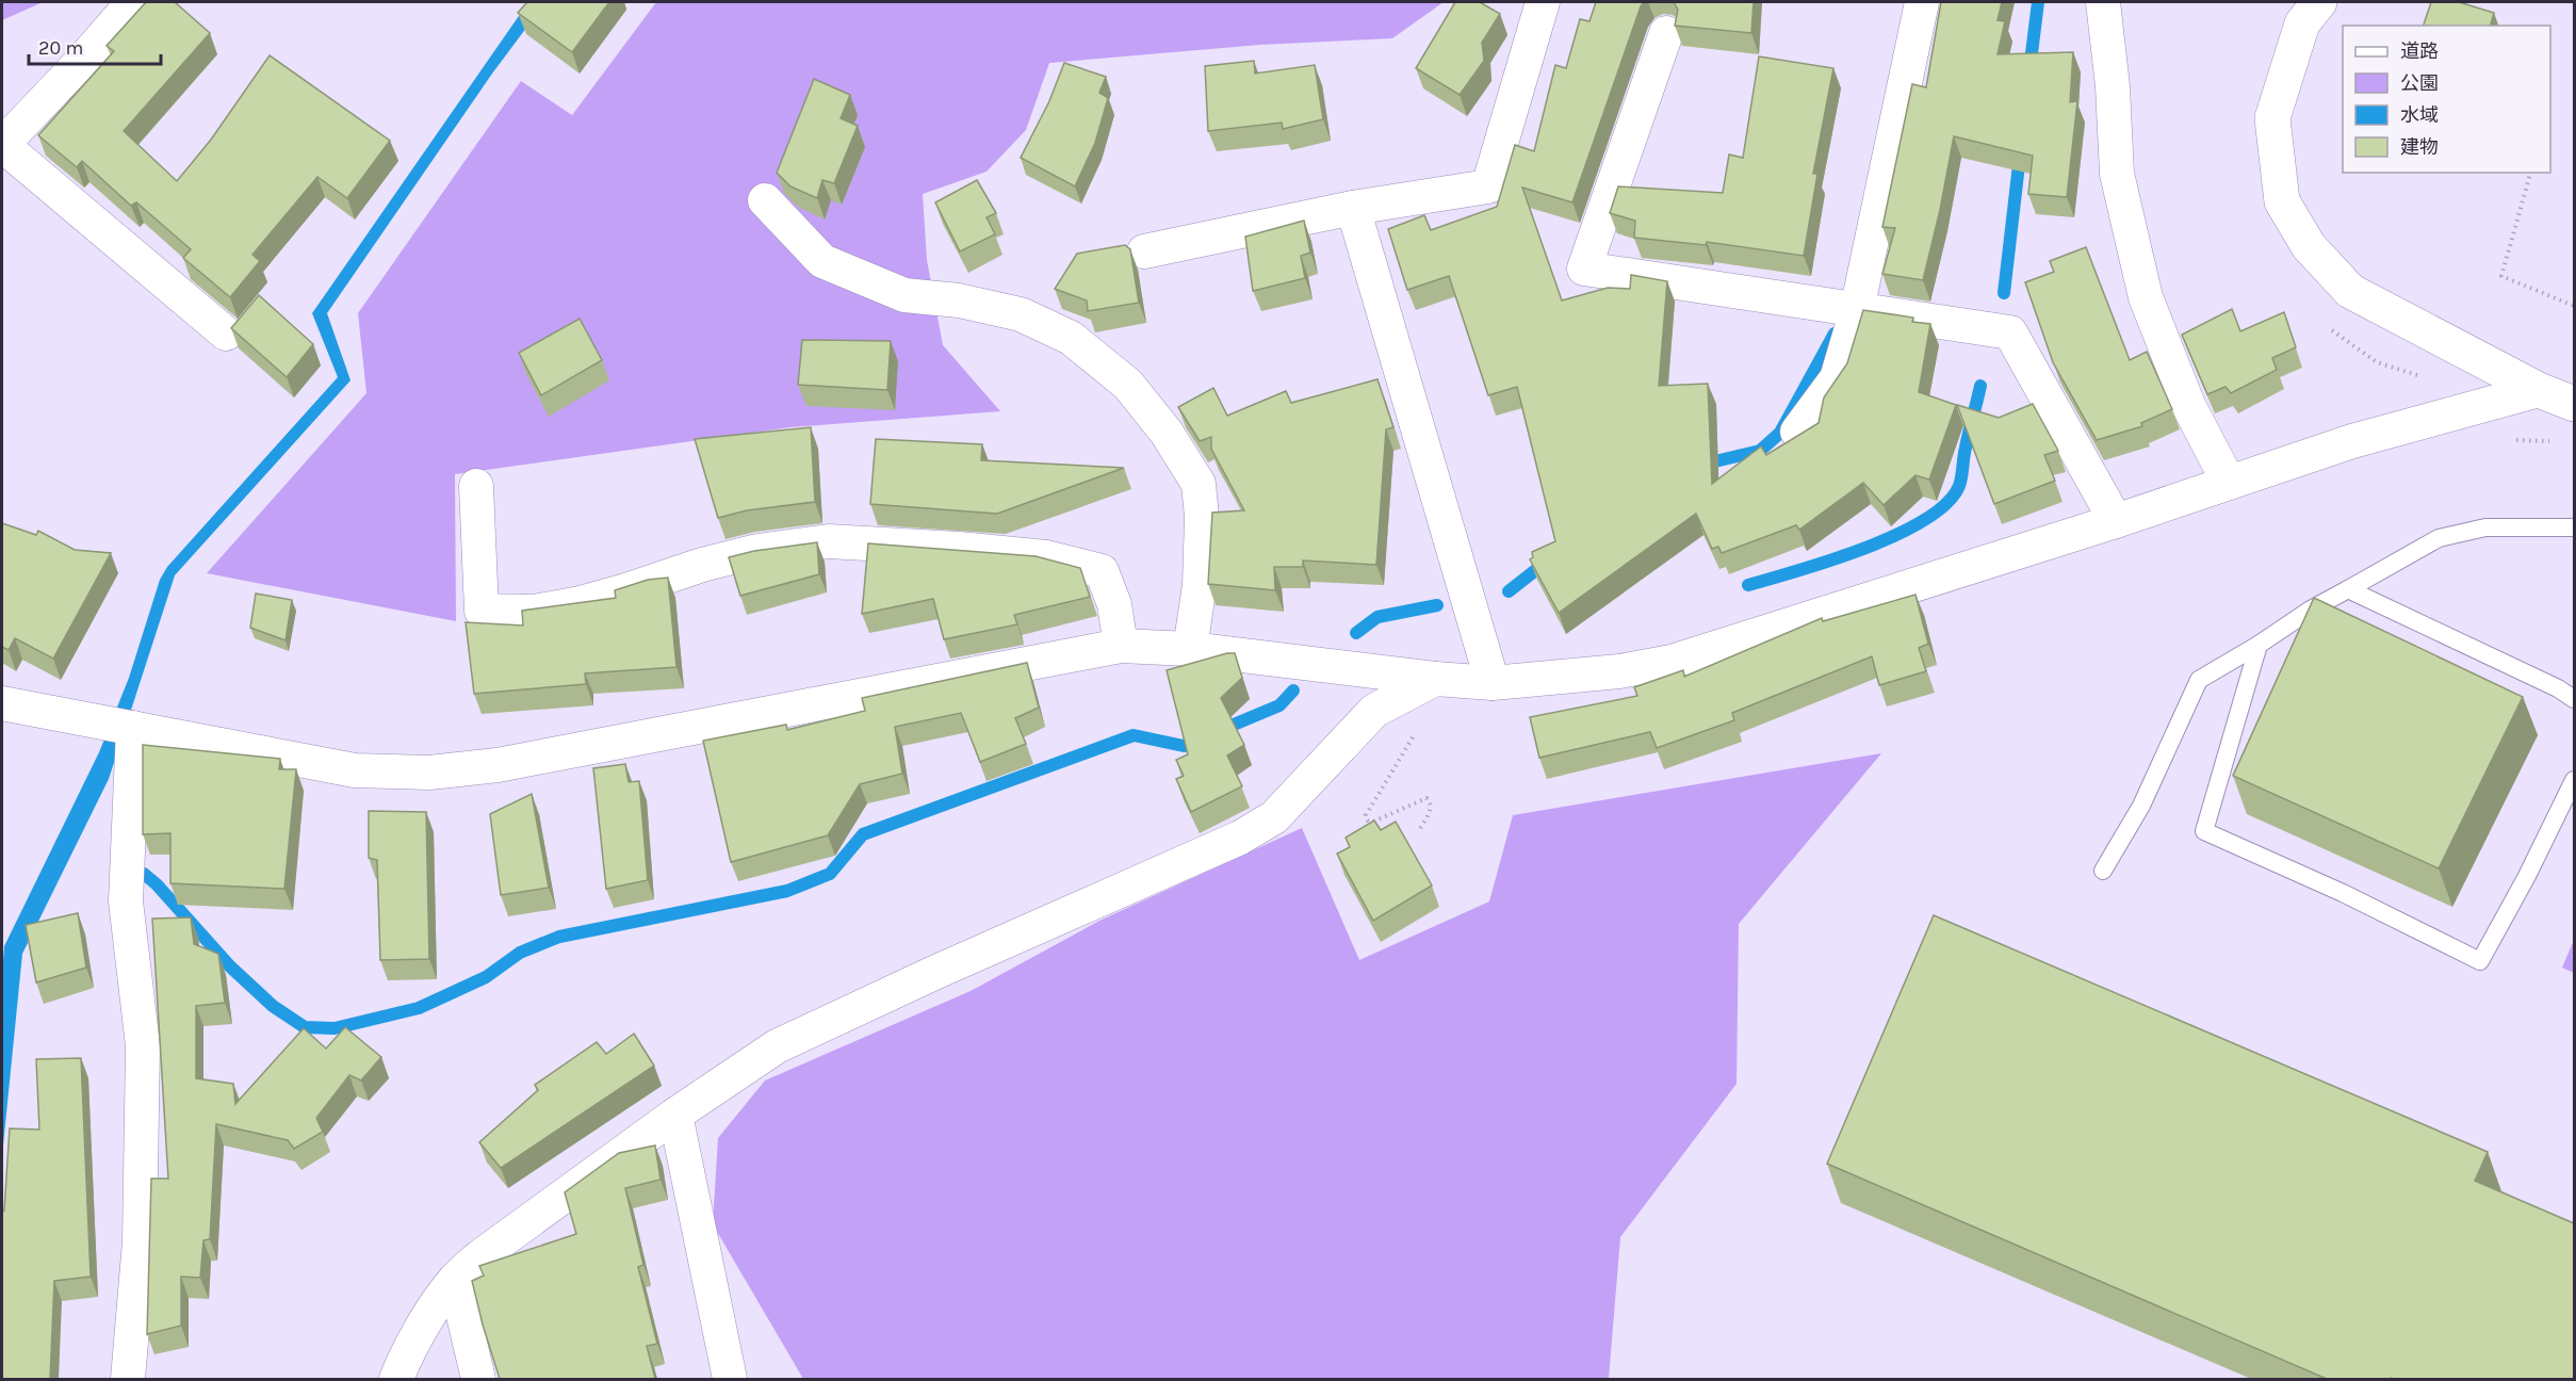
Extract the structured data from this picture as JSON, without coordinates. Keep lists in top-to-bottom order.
{
  "legend": [
    "道路",
    "公園",
    "水域",
    "建物"
  ],
  "scale_bar": "20 m"
}
